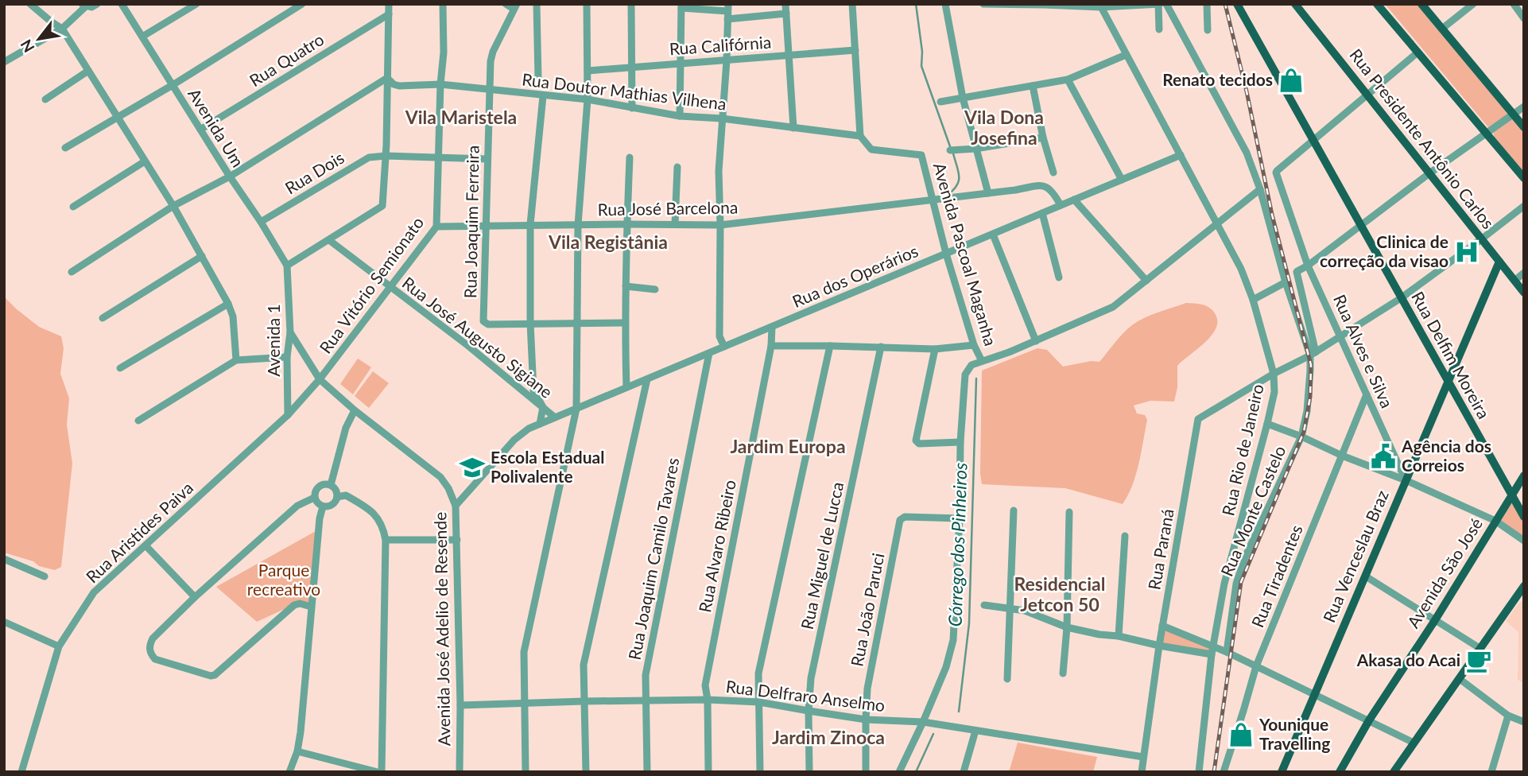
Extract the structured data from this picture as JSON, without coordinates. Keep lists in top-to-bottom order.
{
  "streets": {
    "main road": [
      "Rua Presidente Antônio Carlos",
      "Rua Delfim Moreira",
      "Rua Venceslau Braz",
      "Avenida São José"
    ],
    "street": [
      "Rua Califórnia",
      "Rua Quatro",
      "Rua Doutor Mathias Vilhena",
      "Avenida Um",
      "Rua Dois",
      "Rua José Barcelona",
      "Rua Joaquim Ferreira",
      "Avenida Pascoal Maganha",
      "Rua dos Operários",
      "Rua Vitório Semionato",
      "Rua José Augusto Sigiane",
      "Avenida 1",
      "Rua Alves e Silva",
      "Rua Rio de Janeiro",
      "Rua Monte Castelo",
      "Rua Aristides Paiva",
      "Rua Alvaro Ribeiro",
      "Rua Paraná",
      "Rua Miguel de Lucca",
      "Rua Joaquim Camilo Tavares",
      "Rua Tiradentes",
      "Rua João Paruci",
      "Avenida José Adelio de Resende",
      "Rua Delfraro Anselmo"
    ]
  },
  "crossings": [
    ["Rua Quatro", "Avenida Um"],
    ["Rua Doutor Mathias Vilhena", "Rua Joaquim Ferreira"],
    ["Rua Doutor Mathias Vilhena", "Avenida Pascoal Maganha"],
    ["Rua Doutor Mathias Vilhena", "Rua Vitório Semionato"],
    ["Avenida Um", "Rua Dois"],
    ["Avenida Um", "Avenida 1"],
    ["Rua Presidente Antônio Carlos", "Rua Paraná"],
    ["Rua Presidente Antônio Carlos", "Rua Venceslau Braz"],
    ["Rua Dois", "Rua Joaquim Ferreira"],
    ["Rua Dois", "Rua Vitório Semionato"],
    ["Rua José Barcelona", "Rua Joaquim Ferreira"],
    ["Rua José Barcelona", "Avenida Pascoal Maganha"],
    ["Rua José Barcelona", "Rua dos Operários"],
    ["Rua José Barcelona", "Rua Vitório Semionato"],
    ["Avenida Pascoal Maganha", "Rua dos Operários"],
    ["Rua dos Operários", "Rua José Augusto Sigiane"],
    ["Rua dos Operários", "Rua Rio de Janeiro"],
    ["Rua dos Operários", "Rua Alvaro Ribeiro"],
    ["Rua dos Operários", "Rua Joaquim Camilo Tavares"],
    ["Rua dos Operários", "Avenida José Adelio de Resende"],
    ["Rua Vitório Semionato", "Rua José Augusto Sigiane"],
    ["Rua Vitório Semionato", "Rua Aristides Paiva"],
    ["Rua Vitório Semionato", "Avenida José Adelio de Resende"],
    ["Avenida 1", "Rua Aristides Paiva"],
    ["Avenida 1", "Avenida José Adelio de Resende"],
    ["Rua Alves e Silva", "Rua Delfim Moreira"],
    ["Rua Alves e Silva", "Rua Paraná"],
    ["Rua Alves e Silva", "Rua Venceslau Braz"],
    ["Rua Alves e Silva", "Rua Tiradentes"],
    ["Rua Delfim Moreira", "Rua Paraná"],
    ["Rua Delfim Moreira", "Rua Venceslau Braz"],
    ["Rua Delfim Moreira", "Avenida São José"],
    ["Rua Rio de Janeiro", "Rua Paraná"],
    ["Rua Monte Castelo", "Rua Paraná"],
    ["Rua Aristides Paiva", "Avenida José Adelio de Resende"],
    ["Rua Alvaro Ribeiro", "Rua Delfraro Anselmo"],
    ["Rua Paraná", "Rua Delfraro Anselmo"],
    ["Rua Miguel de Lucca", "Rua Delfraro Anselmo"],
    ["Rua Joaquim Camilo Tavares", "Rua Delfraro Anselmo"],
    ["Rua João Paruci", "Rua Delfraro Anselmo"],
    ["Avenida José Adelio de Resende", "Rua Delfraro Anselmo"]
  ],
  "districts": [
    "Vila Maristela",
    "Vila Dona Josefina",
    "Vila Registânia",
    "Jardim Europa",
    "Residencial Jetcon 50",
    "Jardim Zinoca"
  ],
  "water": ["Córrego dos Pinheiros"],
  "parks": ["Parque recreativo"],
  "places": {
    "shop": ["Renato tecidos", "Younique Travelling"],
    "hospital": ["Clinica de correção da visao"],
    "public building": ["Agência dos Correios"],
    "school or university": ["Escola Estadual Polivalente"],
    "cafe": ["Akasa do Acai"]
  },
  "north": "bottom left"
}
